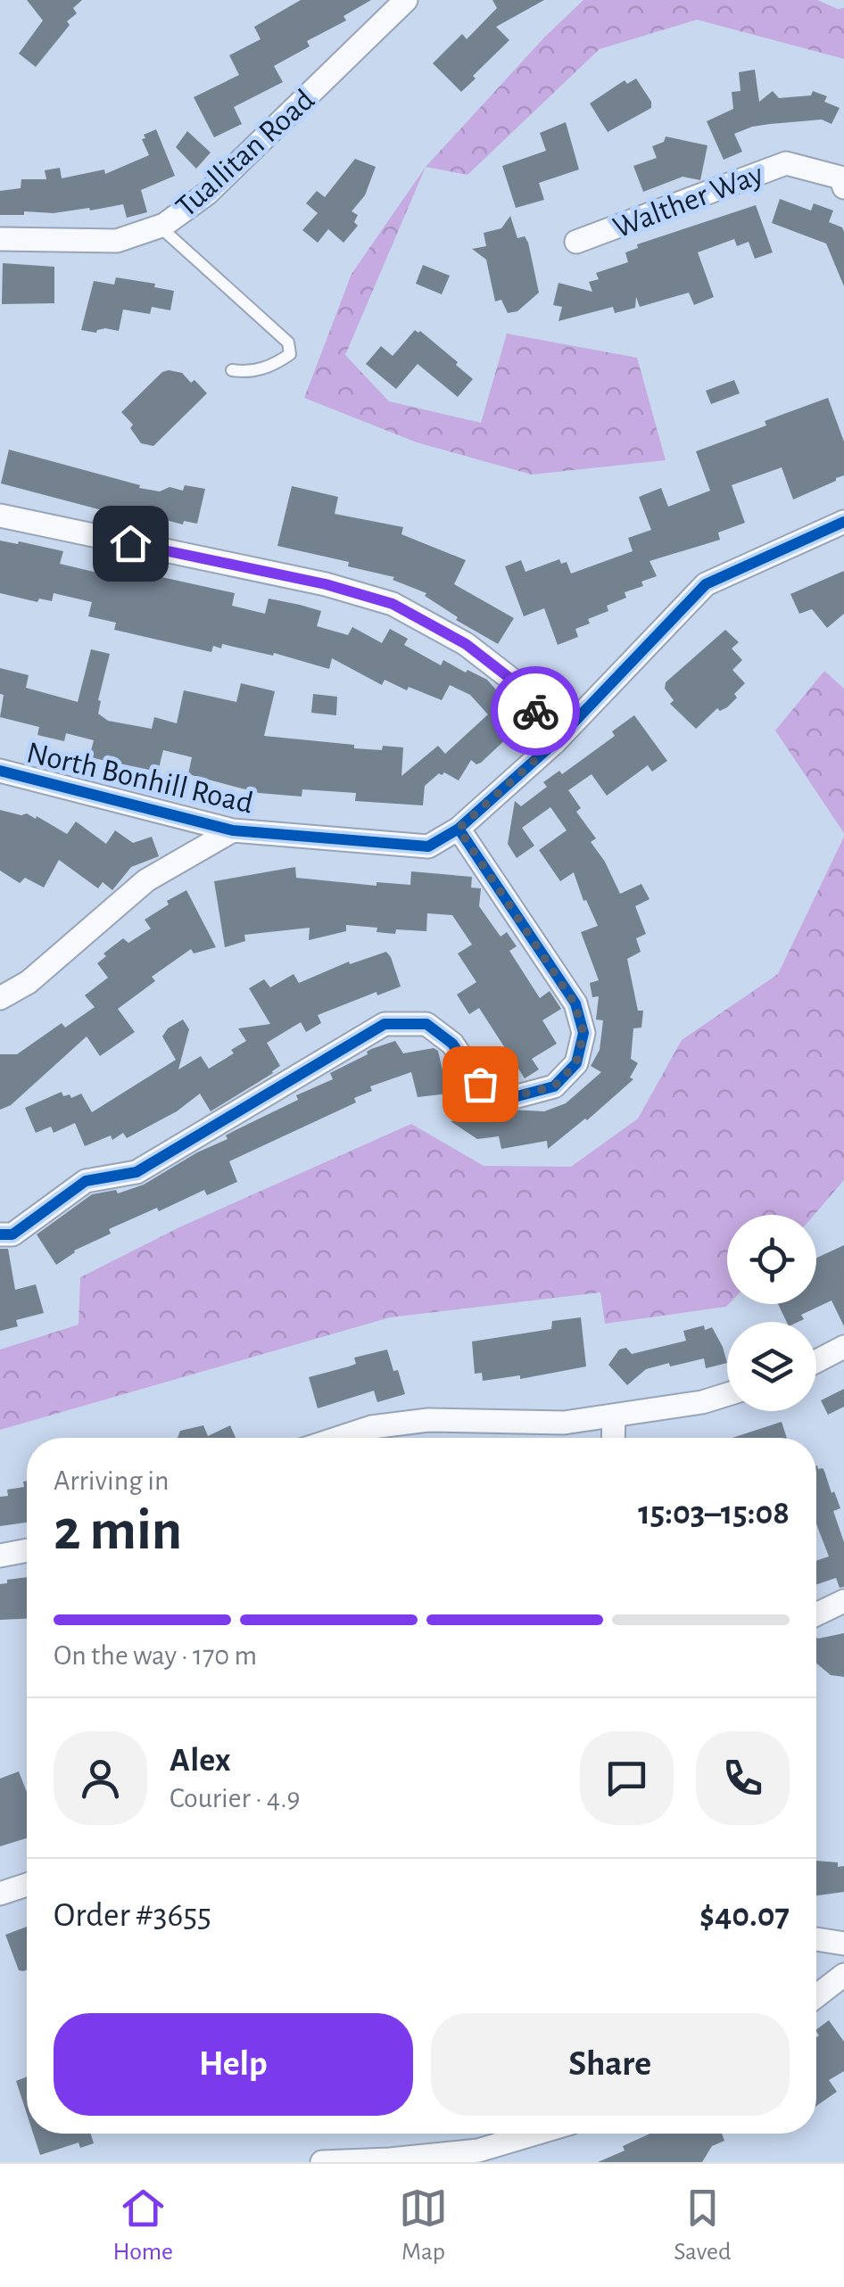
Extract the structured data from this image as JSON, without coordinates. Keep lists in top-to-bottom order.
{
  "streets": {
    "street": ["Tuallitan Road", "Walther Way", "North Bonhill Road"]
  },
  "page": {
    "heading": ["2 min", "Arriving in", "15:03–15:08"],
    "panel": [
      "Alex",
      "Courier · 4.9",
      "Order #3655",
      "$40.07"
    ],
    "bar": "On the way · 170 m",
    "buttons": ["Help", "Share"],
    "tabs": ["Home", "Map", "Saved"]
  }
}
